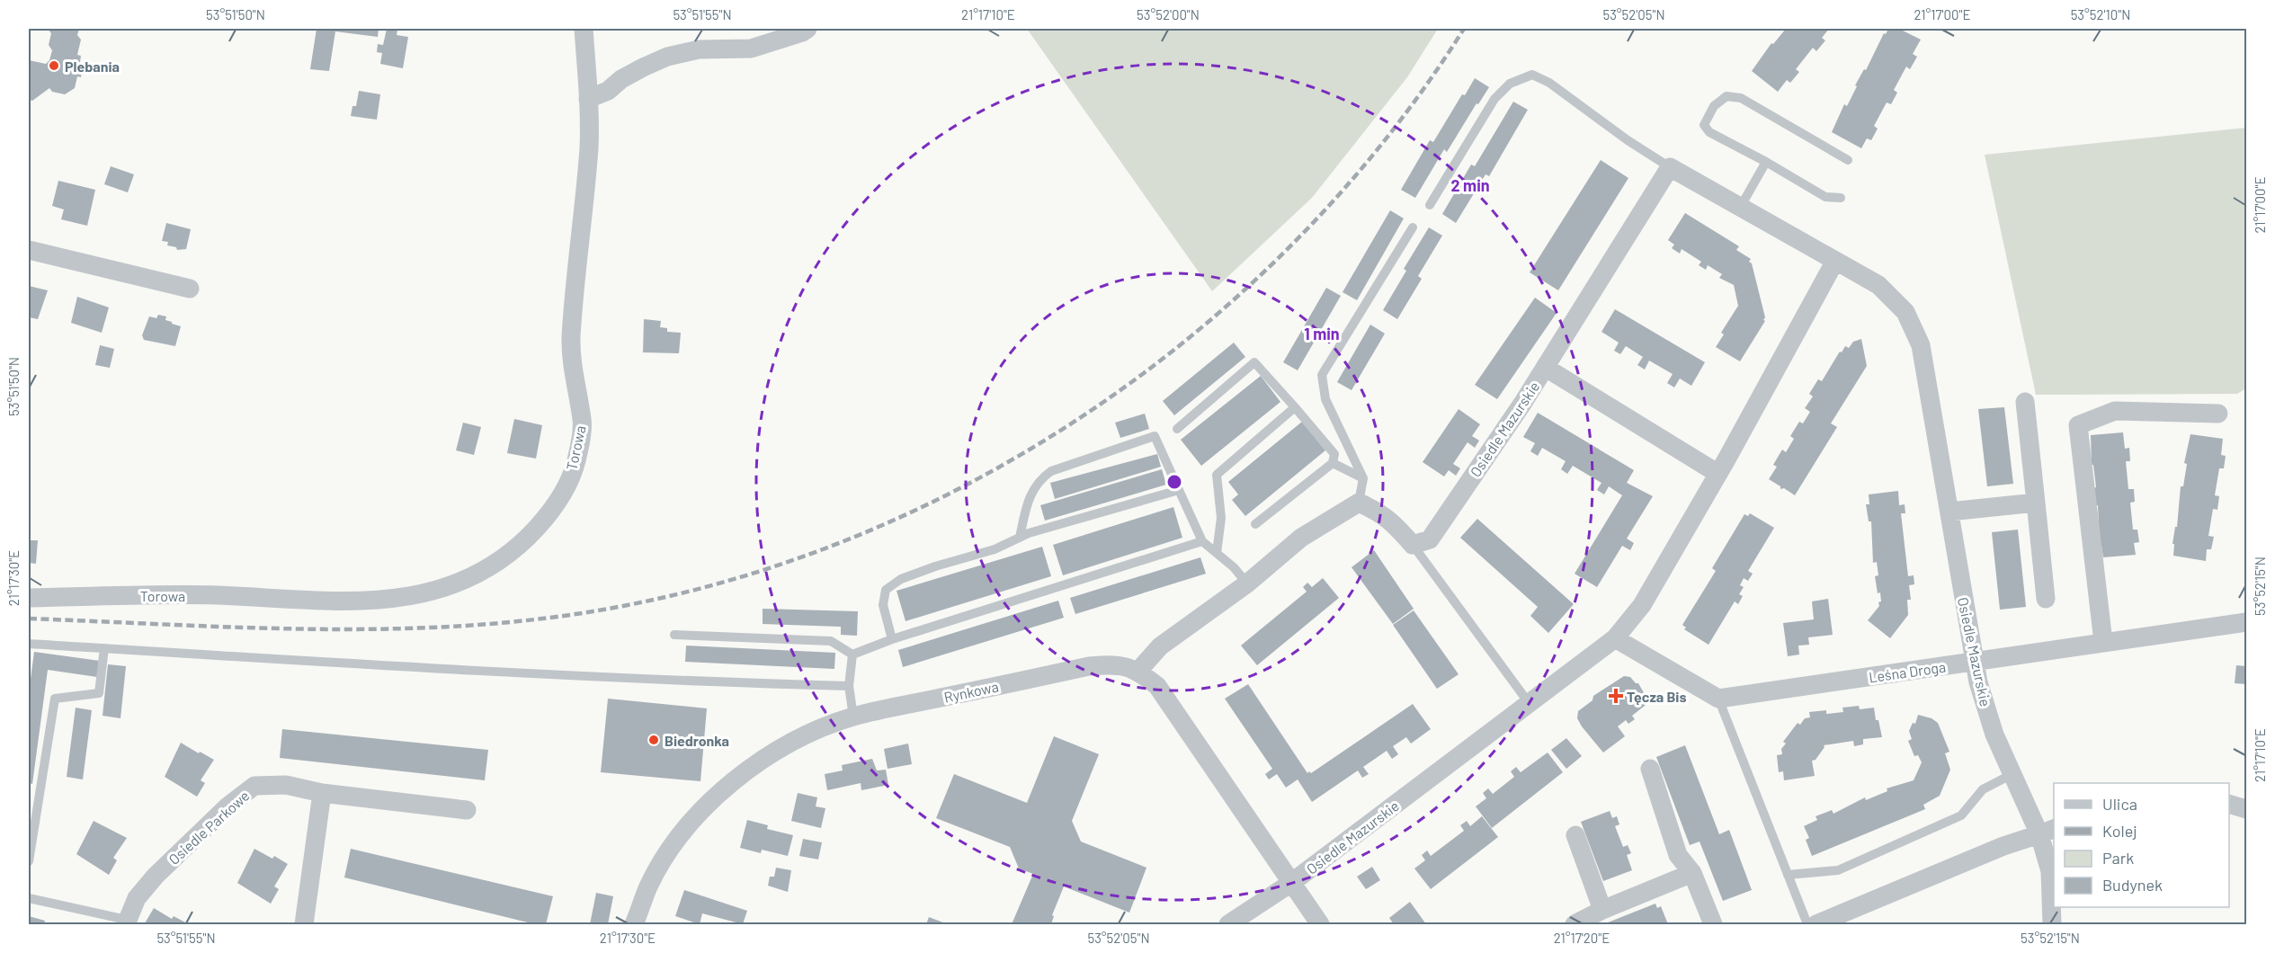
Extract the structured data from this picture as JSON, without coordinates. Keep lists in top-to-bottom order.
{
  "streets": {
    "street": [
      "Osiedle Mazurskie",
      "Torowa",
      "Leśna Droga",
      "Rynkowa",
      "Osiedle Parkowe"
    ]
  },
  "crossings": [
    ["Osiedle Mazurskie", "Leśna Droga"],
    ["Osiedle Mazurskie", "Rynkowa"]
  ],
  "places": {
    "other": ["Plebania", "Biedronka"],
    "health": ["Tęcza Bis"]
  },
  "legend": [
    "Ulica",
    "Kolej",
    "Park",
    "Budynek"
  ],
  "coordinates": [
    "53°51'50\"N",
    "53°51'55\"N",
    "21°17'10\"E",
    "53°52'00\"N",
    "53°52'05\"N",
    "21°17'00\"E",
    "53°52'10\"N",
    "21°17'30\"E",
    "53°52'15\"N",
    "21°17'20\"E"
  ],
  "rings": ["2 min", "1 min"]
}
